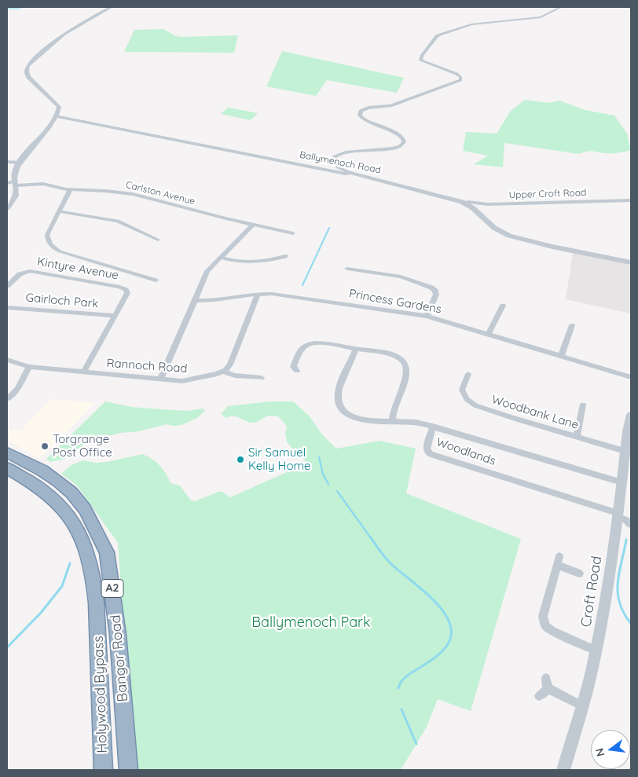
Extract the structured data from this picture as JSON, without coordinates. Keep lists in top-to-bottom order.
{
  "streets": {
    "highway": ["A2", "Bangor Road", "Holywood Bypass"],
    "street": [
      "Ballymenoch Road",
      "Carlston Avenue",
      "Upper Croft Road",
      "Kintyre Avenue",
      "Gairloch Park",
      "Princess Gardens",
      "Rannoch Road",
      "Woodbank Lane",
      "Woodlands",
      "Croft Road"
    ]
  },
  "crossings": [
    ["Ballymenoch Road", "Upper Croft Road"],
    ["Kintyre Avenue", "Gairloch Park"],
    ["Kintyre Avenue", "Rannoch Road"],
    ["Woodbank Lane", "Croft Road"],
    ["Woodlands", "Croft Road"]
  ],
  "parks": ["Ballymenoch Park"],
  "places": ["Torgrange Post Office", "Sir Samuel Kelly Home"],
  "north": "left"
}
